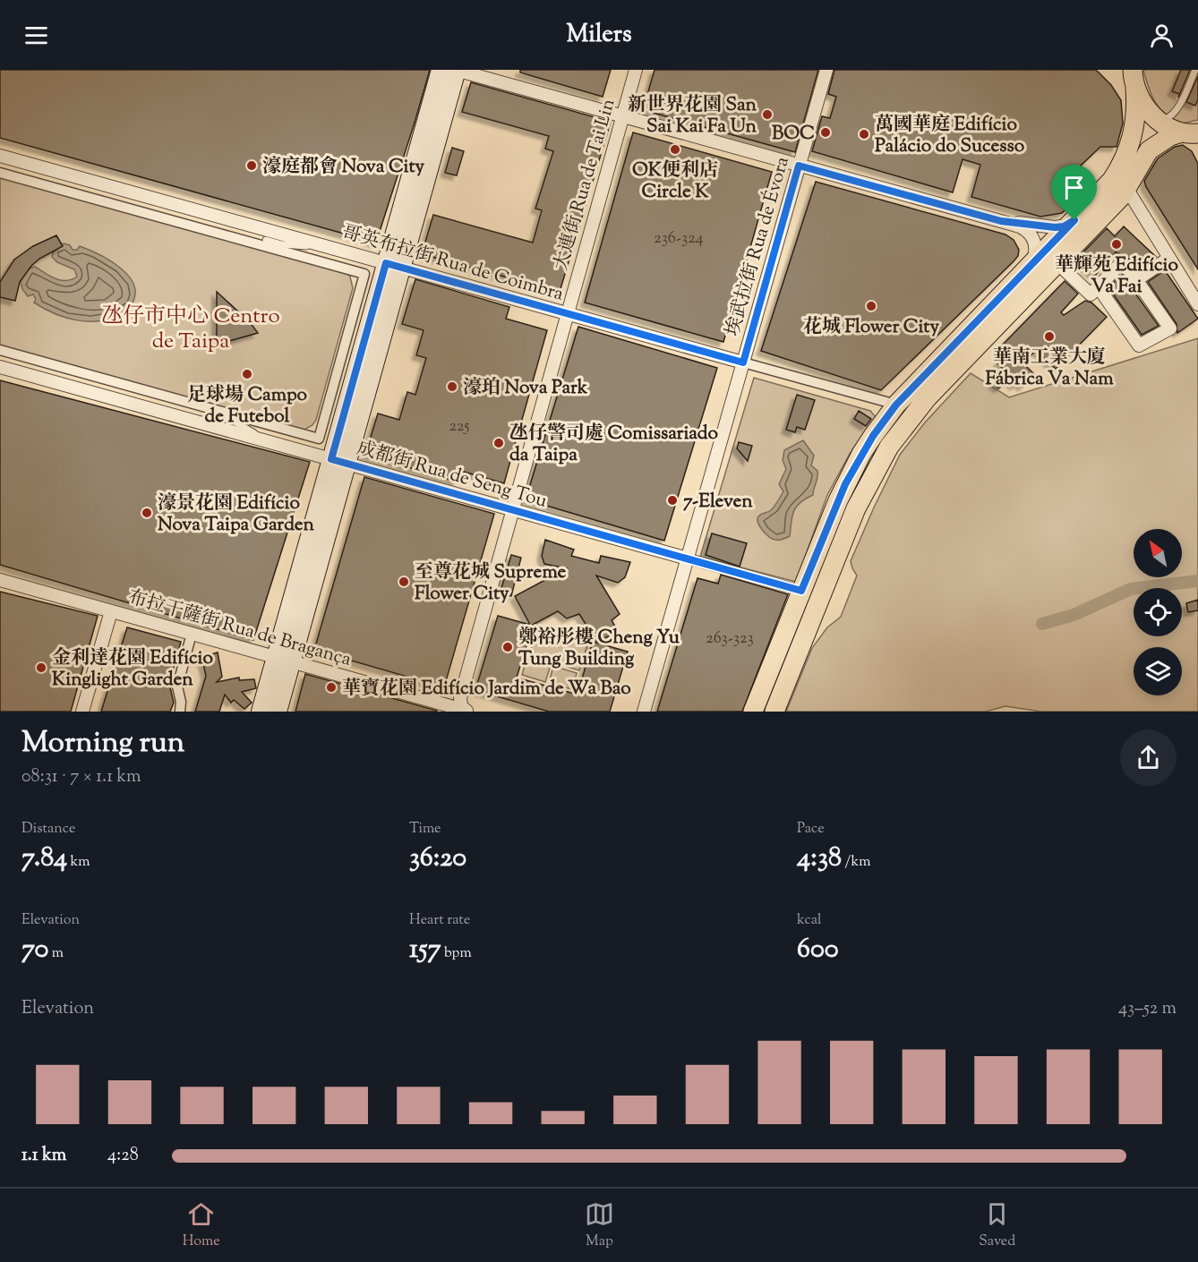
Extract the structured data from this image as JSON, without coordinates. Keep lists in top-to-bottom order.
{
  "streets": {
    "street": [
      "大連街 Rua de Tai Lin",
      "埃武拉街 Rua de Évora",
      "哥英布拉街 Rua de Coimbra",
      "成都街 Rua de Seng Tou",
      "布拉干薩街 Rua de Bragança"
    ]
  },
  "crossings": [
    ["大連街 Rua de Tai Lin", "哥英布拉街 Rua de Coimbra"],
    ["大連街 Rua de Tai Lin", "成都街 Rua de Seng Tou"],
    ["埃武拉街 Rua de Évora", "哥英布拉街 Rua de Coimbra"],
    ["埃武拉街 Rua de Évora", "成都街 Rua de Seng Tou"]
  ],
  "districts": ["氹仔市中心 Centro de Taipa"],
  "places": [
    "新世界花園 San Sai Kai Fa Un",
    "BOC",
    "萬國華庭 Edifício Palácio do Sucesso",
    "OK便利店 Circle K",
    "濠庭都會 Nova City",
    "華輝苑 Edifício Va Fai",
    "花城 Flower City",
    "華南工業大廈 Fábrica Va Nam",
    "足球場 Campo de Futebol",
    "濠珀 Nova Park",
    "氹仔警司處 Comissariado da Taipa",
    "7-Eleven",
    "濠景花園 Edifício Nova Taipa Garden",
    "至尊花城 Supreme Flower City",
    "鄭裕彤樓 Cheng Yu Tung Building",
    "金利達花園 Edifício Kinglight Garden",
    "華寶花園 Edifício Jardim de Wa Bao"
  ],
  "house_numbers": ["236-324", "225", "263-323"],
  "north": "top left",
  "page": {
    "header": "Milers",
    "heading": ["Morning run", "08:31 · 7 × 1.1 km"],
    "stats": [
      ["Distance", "7.84 km"],
      ["Time", "36:20"],
      ["Pace", "4:38 /km"],
      ["Elevation", "70 m"],
      ["Heart rate", "157 bpm"],
      ["kcal", "600"]
    ],
    "chart": ["Elevation", "43–52 m"],
    "list": [
      {
        "name": "1.1 km",
        "note": "4:28"
      }
    ],
    "tabs": ["Home", "Map", "Saved"]
  }
}
